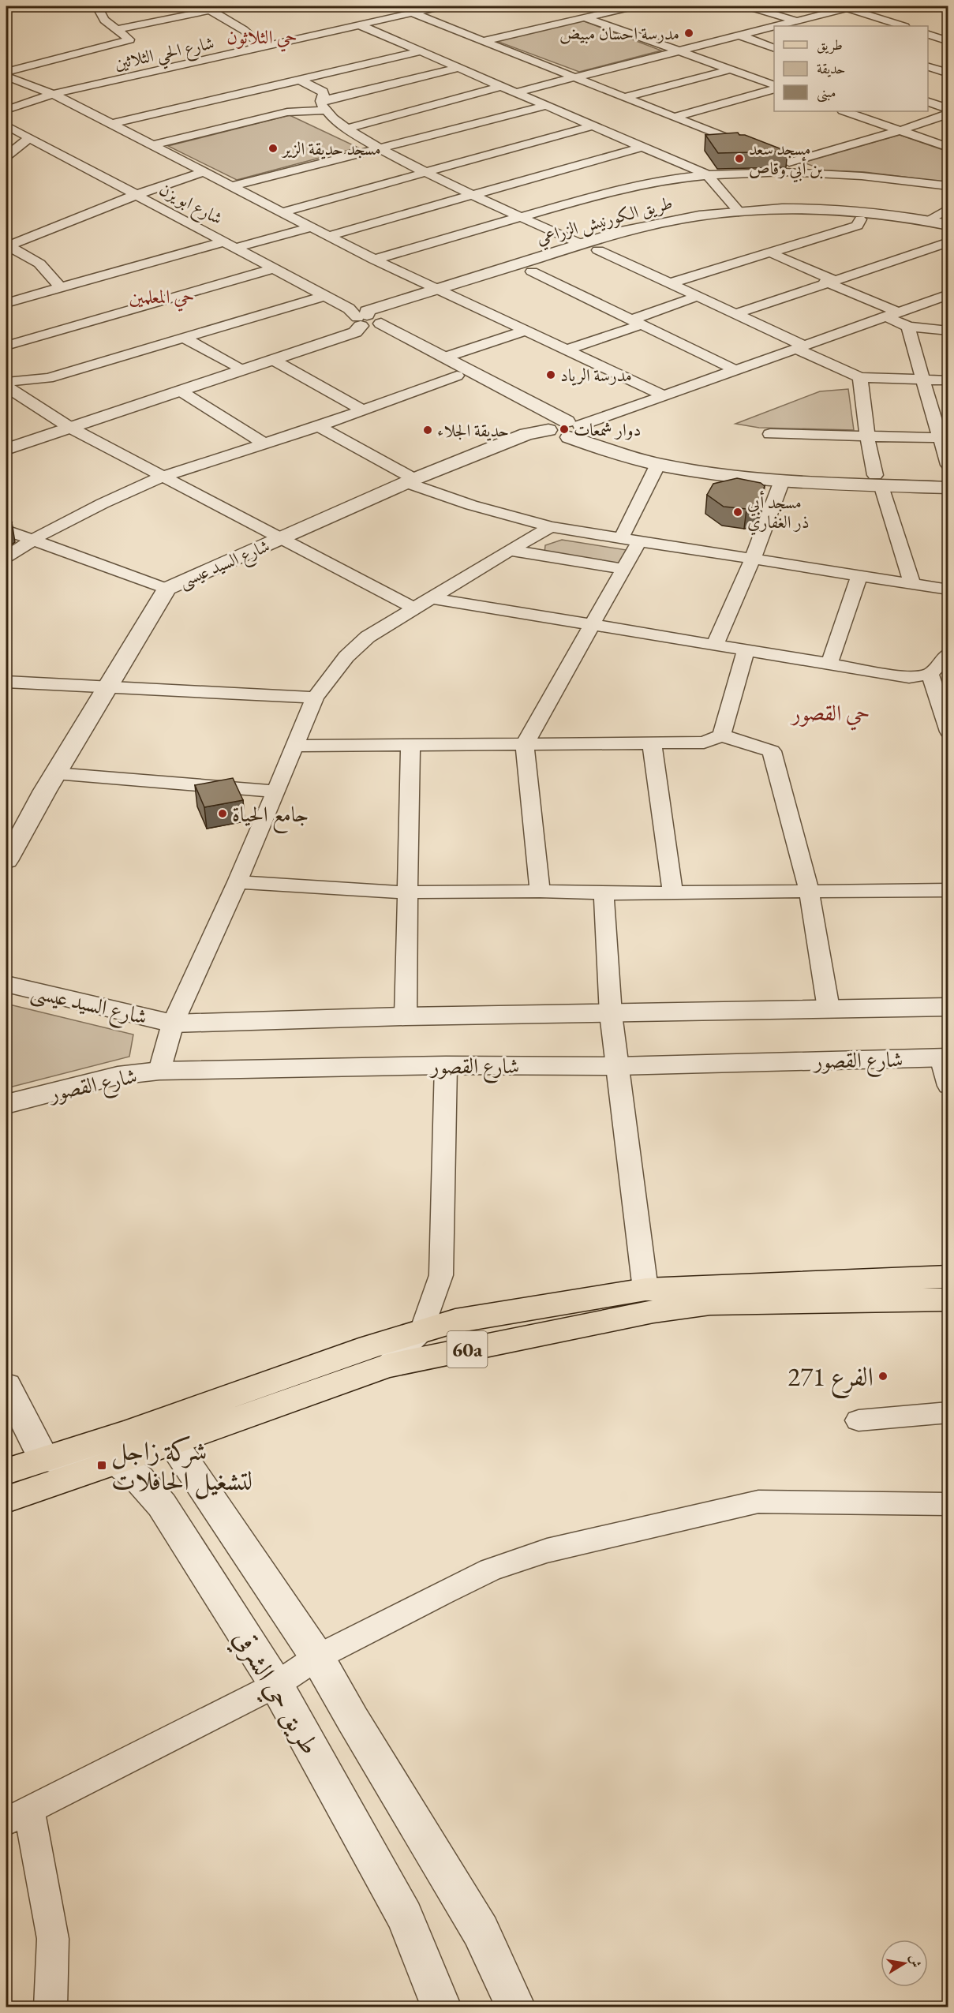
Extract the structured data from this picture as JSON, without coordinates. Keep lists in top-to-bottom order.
{
  "streets": {
    "main road": ["60a"],
    "street": [
      "شارع الحي الثلاثين",
      "شارع ابو يزن",
      "طريق الكورنيش الزراعي",
      "شارع السيد عيسى",
      "شارع القصور",
      "طريق حي الشرقي"
    ]
  },
  "crossings": [
    ["60a", "طريق حي الشرقي"]
  ],
  "districts": ["حي الثلاثون", "حي المعلمين", "حي القصور"],
  "places": {
    "other": [
      "مدرسة احسان مبيض",
      "مسجد حديقة الزير",
      "مسجد سعد بن أبي وقاص",
      "مدرسة الرياد",
      "دوار شمعات",
      "حديقة الجلاء",
      "مسجد أبي ذر الغفاري",
      "جامع الحياة",
      "الفرع 271"
    ],
    "transit": ["شركة زاجل لتشغيل الحافلات"]
  },
  "legend": ["طريق", "حديقة", "مبنى"],
  "north": "right"
}
